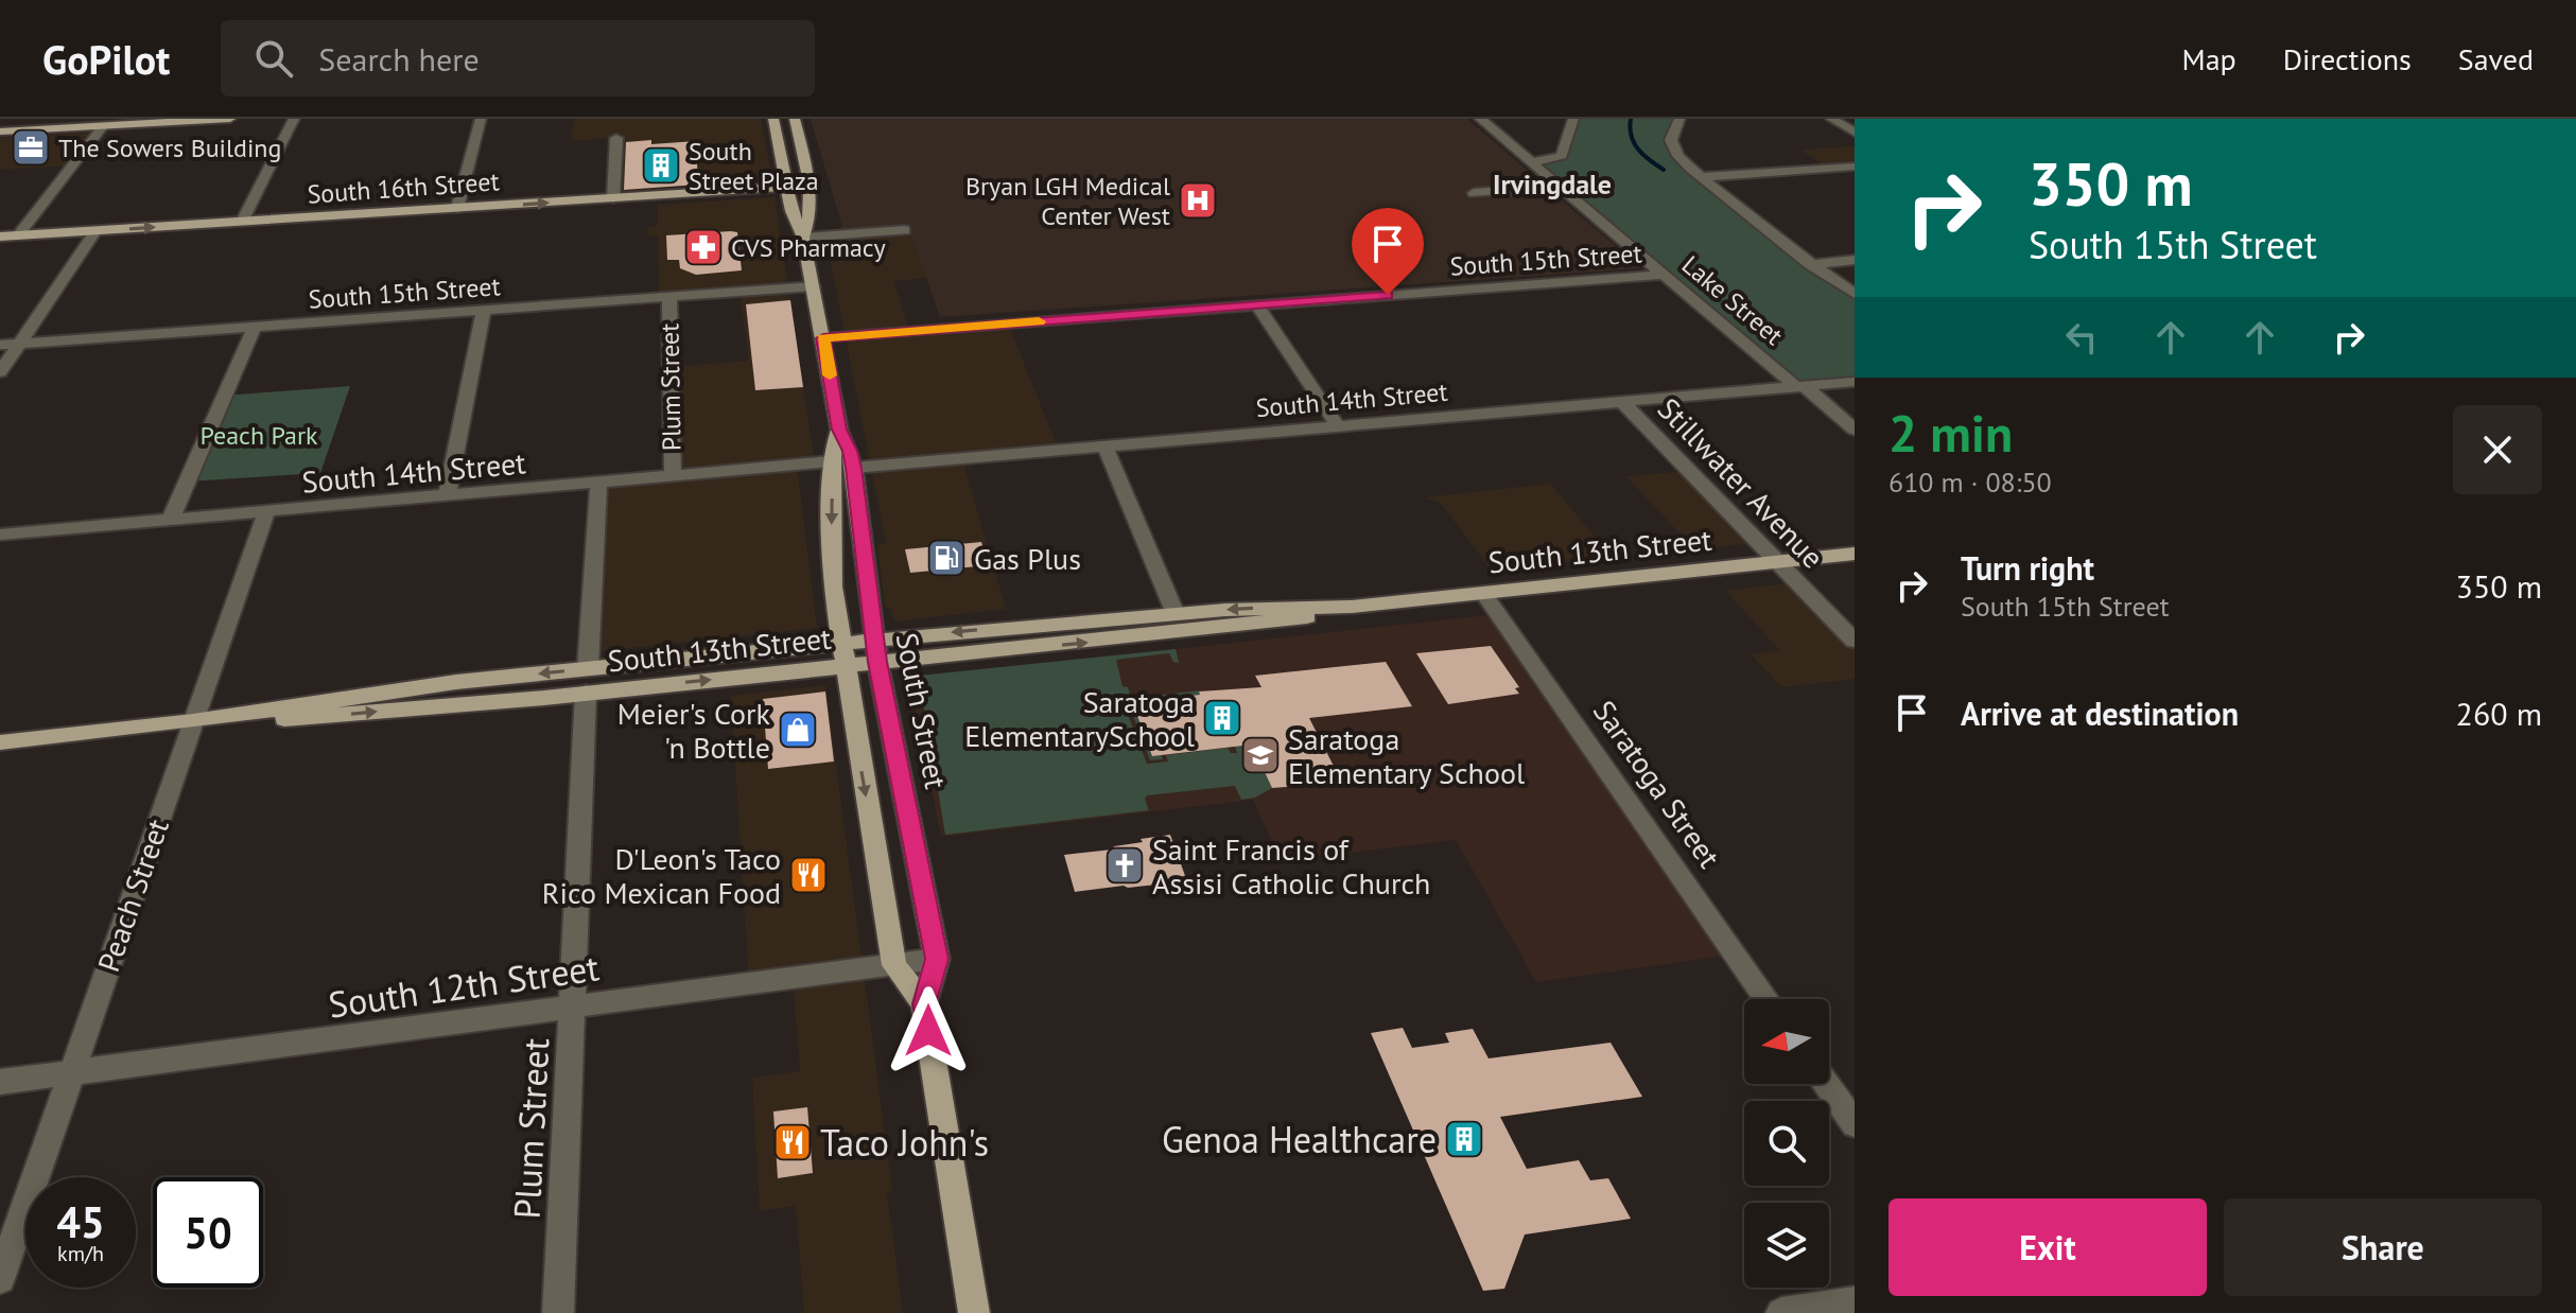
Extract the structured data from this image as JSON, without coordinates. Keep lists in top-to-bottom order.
{
  "streets": {
    "main road": ["South 16th Street", "South 13th Street", "South Street"],
    "street": [
      "South 15th Street",
      "Lake Street",
      "Plum Street",
      "South 14th Street",
      "Stillwater Avenue",
      "Saratoga Street",
      "Peach Street",
      "South 12th Street"
    ]
  },
  "crossings": [
    ["South 16th Street", "South Street"],
    ["South 15th Street", "Lake Street"],
    ["South 15th Street", "Plum Street"],
    ["South 15th Street", "South Street"],
    ["Lake Street", "South 14th Street"],
    ["Plum Street", "South 14th Street"],
    ["Plum Street", "South 13th Street"],
    ["Plum Street", "South 12th Street"],
    ["South 14th Street", "Stillwater Avenue"],
    ["South 14th Street", "South Street"],
    ["South 14th Street", "Peach Street"],
    ["Stillwater Avenue", "South 13th Street"],
    ["South 13th Street", "South Street"],
    ["South 13th Street", "Saratoga Street"],
    ["South 13th Street", "Peach Street"],
    ["South Street", "South 12th Street"],
    ["Peach Street", "South 12th Street"]
  ],
  "districts": ["Irvingdale"],
  "parks": ["Peach Park"],
  "places": {
    "office": ["The Sowers Building"],
    "building": ["South Street Plaza", "Saratoga ElementarySchool", "Genoa Healthcare"],
    "hospital": ["Bryan LGH Medical Center West"],
    "pharmacy": ["CVS Pharmacy"],
    "fuel station": ["Gas Plus"],
    "shop": ["Meier's Cork 'n Bottle"],
    "school or university": ["Saratoga Elementary School"],
    "church": ["Saint Francis of Assisi Catholic Church"],
    "restaurant": ["D'Leon's Taco Rico Mexican Food", "Taco John's"]
  },
  "north": "left",
  "page": {
    "header": "GoPilot",
    "search": "Search here",
    "nav": ["Map", "Directions", "Saved"],
    "turn": ["350 m", "South 15th Street"],
    "heading": ["2 min", "610 m · 08:50"],
    "list": [
      {
        "name": "Turn right",
        "note": "South 15th Street",
        "value": "350 m"
      },
      {
        "name": "Arrive at destination",
        "value": "260 m"
      }
    ],
    "speed": "45 km/h",
    "limit": "50",
    "buttons": ["Exit", "Share"]
  }
}
